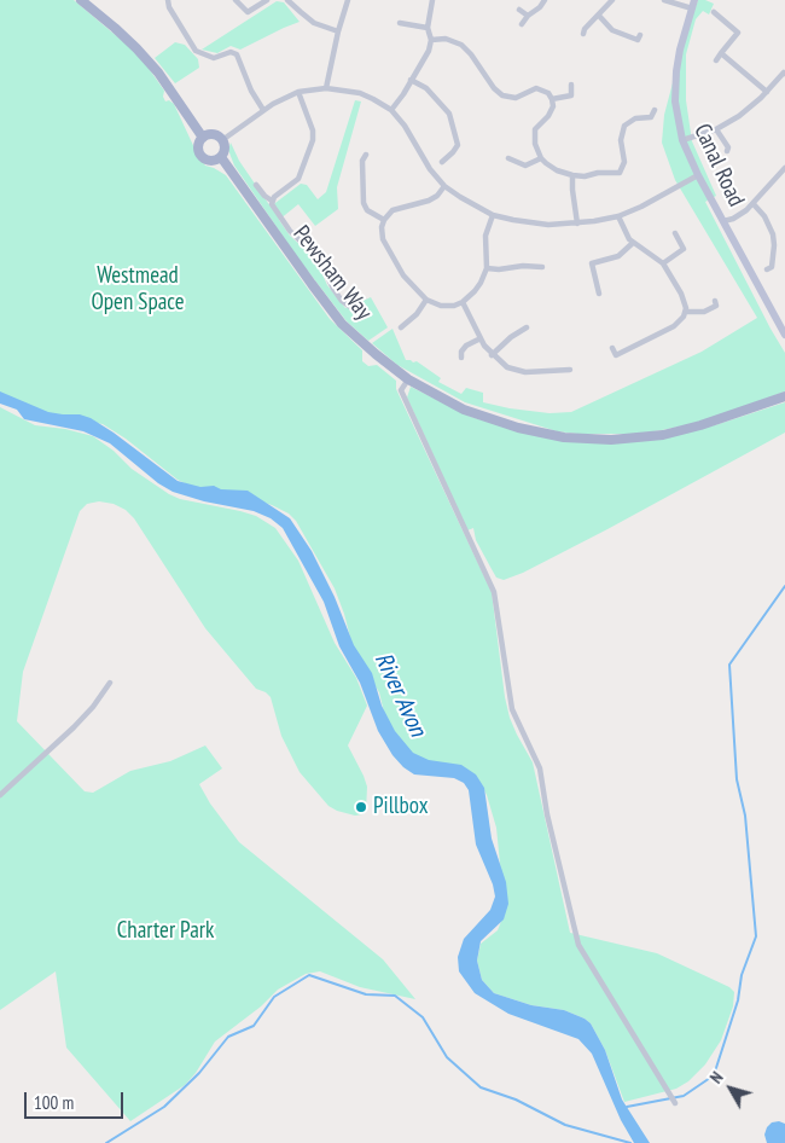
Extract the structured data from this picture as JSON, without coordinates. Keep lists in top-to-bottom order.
{
  "streets": {
    "main road": ["Pewsham Way"],
    "street": ["Canal Road"]
  },
  "water": ["River Avon"],
  "parks": ["Westmead Open Space", "Charter Park"],
  "places": ["Pillbox"],
  "scale_bar": "100 m",
  "north": "top left"
}
